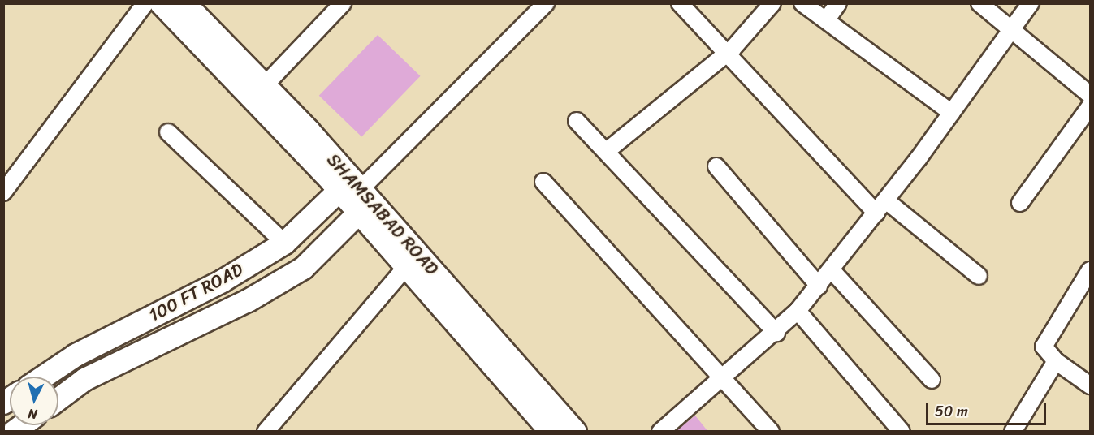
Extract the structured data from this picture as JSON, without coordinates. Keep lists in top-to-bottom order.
{
  "streets": {
    "main road": ["SHAMSABAD ROAD", "100 FT ROAD"]
  },
  "crossings": [
    ["SHAMSABAD ROAD", "100 FT ROAD"]
  ],
  "scale_bar": "50 m",
  "north": "bottom"
}
